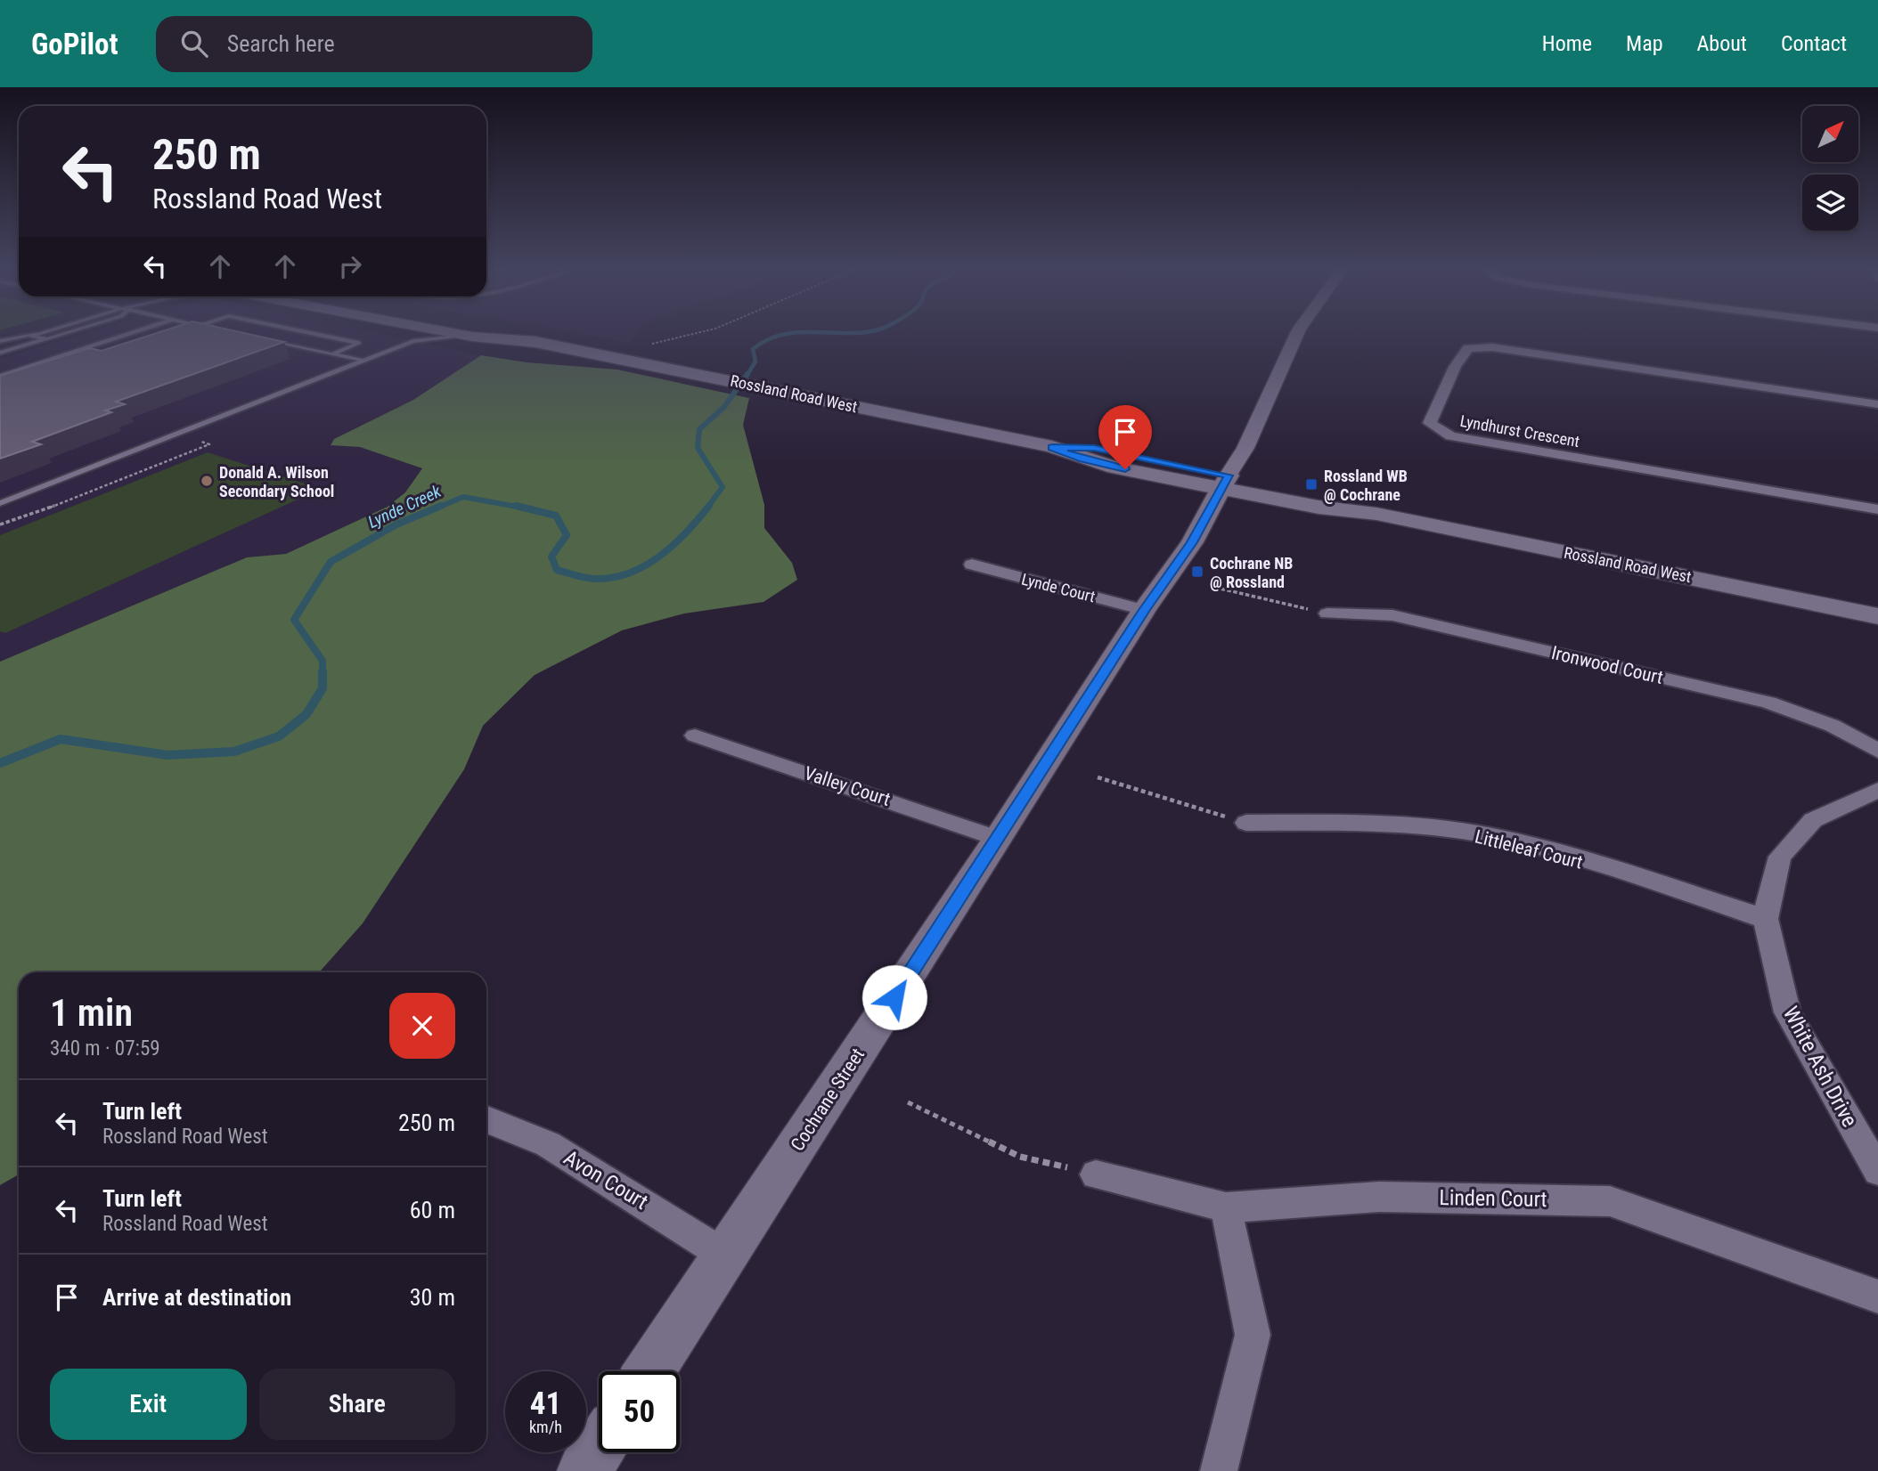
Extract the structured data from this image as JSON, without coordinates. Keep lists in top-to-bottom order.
{
  "streets": {
    "main road": ["Rossland Road West", "Cochrane Street"],
    "street": [
      "Lyndhurst Crescent",
      "Lynde Court",
      "Ironwood Court",
      "Valley Court",
      "Littleleaf Court",
      "White Ash Drive",
      "Avon Court",
      "Linden Court"
    ]
  },
  "crossings": [
    ["Rossland Road West", "Cochrane Street"],
    ["Lynde Court", "Cochrane Street"],
    ["Valley Court", "Cochrane Street"],
    ["Littleleaf Court", "White Ash Drive"],
    ["Cochrane Street", "Avon Court"]
  ],
  "water": ["Lynde Creek"],
  "places": {
    "other": ["Donald A. Wilson Secondary School"],
    "transit": ["Rossland WB @ Cochrane", "Cochrane NB @ Rossland"]
  },
  "north": "top right",
  "page": {
    "header": "GoPilot",
    "search": "Search here",
    "nav": [
      "Home",
      "Map",
      "About",
      "Contact"
    ],
    "turn": ["250 m", "Rossland Road West"],
    "heading": ["1 min", "340 m · 07:59"],
    "list": [
      {
        "name": "Turn left",
        "note": "Rossland Road West",
        "value": "250 m"
      },
      {
        "name": "Turn left",
        "note": "Rossland Road West",
        "value": "60 m"
      },
      {
        "name": "Arrive at destination",
        "value": "30 m"
      }
    ],
    "buttons": ["Exit", "Share"],
    "speed": "41 km/h",
    "limit": "50"
  }
}
